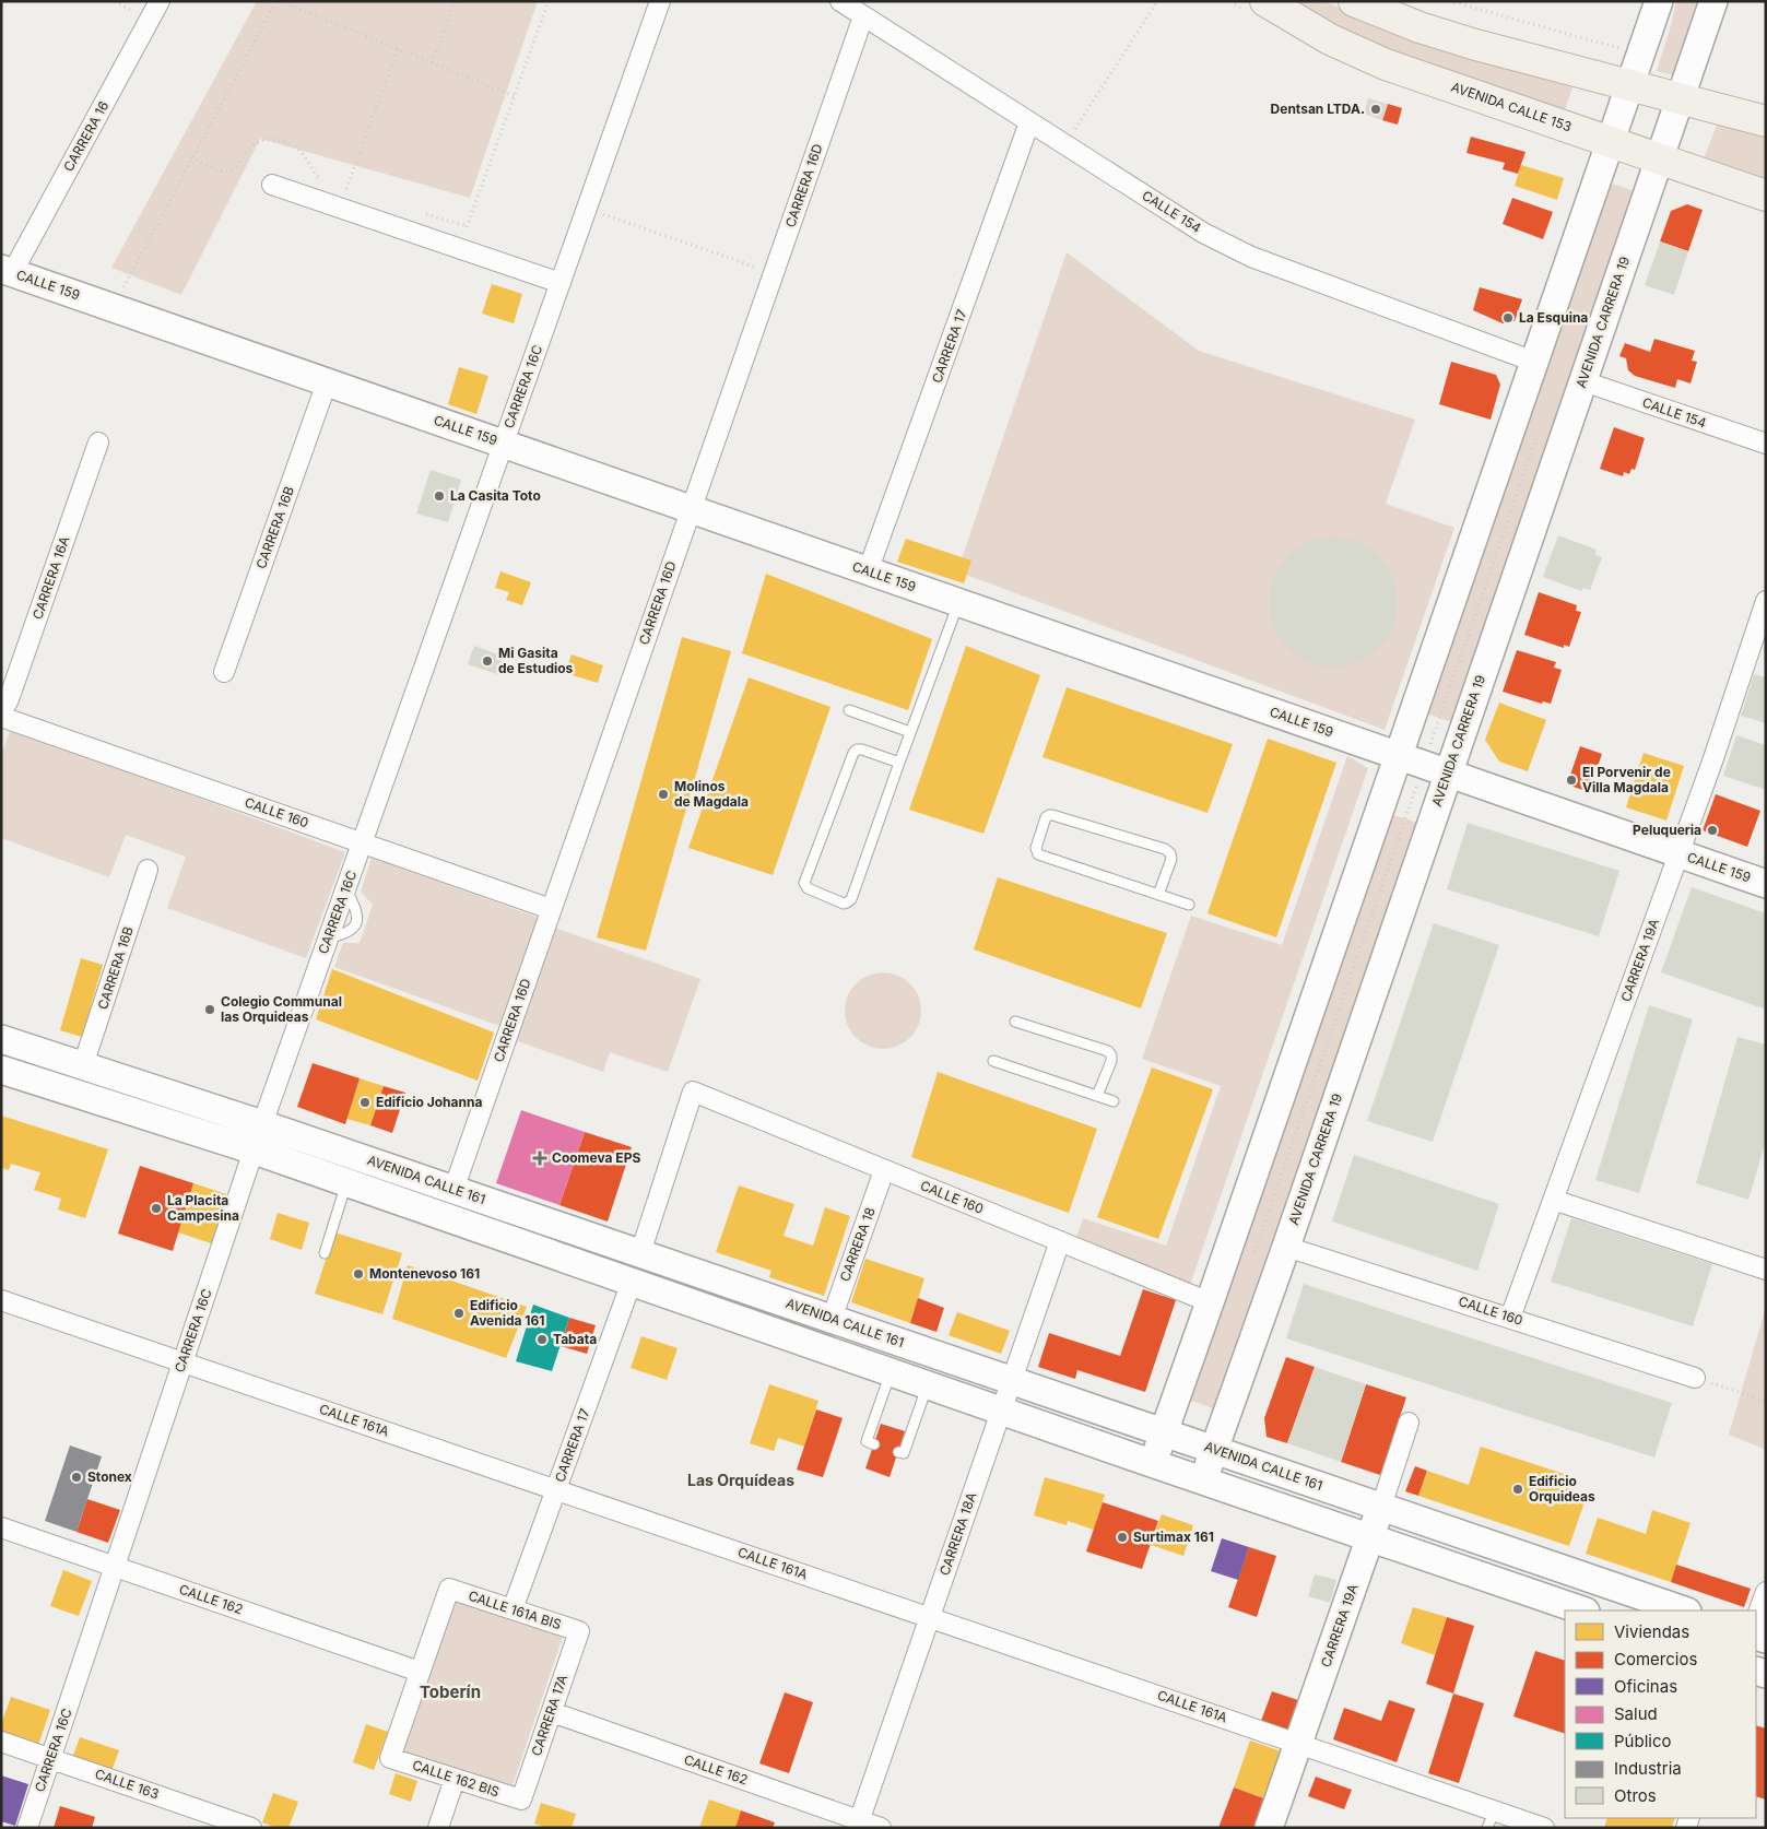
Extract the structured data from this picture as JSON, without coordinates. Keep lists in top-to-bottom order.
{
  "streets": {
    "main road": [
      "AVENIDA CALLE 153",
      "CALLE 159",
      "AVENIDA CARRERA 19",
      "CARRERA 19A",
      "AVENIDA CALLE 161"
    ],
    "street": [
      "CARRERA 16",
      "CARRERA 16D",
      "CALLE 154",
      "CARRERA 17",
      "CARRERA 16C",
      "CARRERA 16B",
      "CARRERA 16A",
      "CALLE 160",
      "CARRERA 18",
      "CALLE 161A",
      "CARRERA 18A",
      "CALLE 162",
      "CALLE 161A BIS",
      "CARRERA 17A",
      "CALLE 162 BIS",
      "CALLE 163"
    ]
  },
  "crossings": [
    ["AVENIDA CALLE 153", "AVENIDA CARRERA 19"],
    ["CARRERA 16", "CALLE 159"],
    ["CARRERA 16D", "CALLE 154"],
    ["CARRERA 16D", "CALLE 159"],
    ["CARRERA 16D", "CALLE 160"],
    ["CARRERA 16D", "AVENIDA CALLE 161"],
    ["CALLE 154", "AVENIDA CARRERA 19"],
    ["CALLE 154", "CARRERA 17"],
    ["CALLE 159", "AVENIDA CARRERA 19"],
    ["CALLE 159", "CARRERA 17"],
    ["CALLE 159", "CARRERA 16C"],
    ["CALLE 159", "CARRERA 16B"],
    ["CALLE 159", "CARRERA 19A"],
    ["AVENIDA CARRERA 19", "CALLE 160"],
    ["AVENIDA CARRERA 19", "AVENIDA CALLE 161"],
    ["CARRERA 17", "CALLE 161A"],
    ["CARRERA 17", "CALLE 161A BIS"],
    ["CARRERA 16C", "CALLE 160"],
    ["CARRERA 16C", "AVENIDA CALLE 161"],
    ["CARRERA 16C", "CALLE 161A"],
    ["CARRERA 16C", "CALLE 162"],
    ["CARRERA 16C", "CALLE 163"],
    ["CARRERA 16B", "AVENIDA CALLE 161"],
    ["CARRERA 16A", "CALLE 160"],
    ["CALLE 160", "CARRERA 19A"],
    ["CALLE 160", "AVENIDA CALLE 161"],
    ["CALLE 160", "CARRERA 18"],
    ["CALLE 160", "CARRERA 18A"],
    ["CARRERA 19A", "AVENIDA CALLE 161"],
    ["CARRERA 19A", "CALLE 161A"],
    ["AVENIDA CALLE 161", "CARRERA 18"],
    ["AVENIDA CALLE 161", "CARRERA 18A"],
    ["CALLE 161A", "CARRERA 18A"],
    ["CARRERA 18A", "CALLE 162"],
    ["CALLE 162", "CALLE 161A BIS"],
    ["CALLE 162", "CARRERA 17A"],
    ["CALLE 162", "CALLE 162 BIS"],
    ["CALLE 161A BIS", "CARRERA 17A"],
    ["CALLE 161A BIS", "CALLE 162 BIS"],
    ["CARRERA 17A", "CALLE 162 BIS"]
  ],
  "districts": ["Las Orquídeas", "Toberín"],
  "places": {
    "other": [
      "Dentsan LTDA.",
      "La Esquina",
      "La Casita Toto",
      "Mi Gasita de Estudios",
      "El Porvenir de Villa Magdala",
      "Molinos de Magdala",
      "Peluqueria",
      "Colegio Communal las Orquideas",
      "Edificio Johanna",
      "La Placita Campesina",
      "Montenevoso 161",
      "Edificio Avenida 161",
      "Tabata",
      "Stonex",
      "Edificio Orquideas",
      "Surtimax 161"
    ],
    "health": ["Coomeva EPS"]
  },
  "legend": [
    "Viviendas",
    "Comercios",
    "Oficinas",
    "Salud",
    "Público",
    "Industria",
    "Otros"
  ]
}
